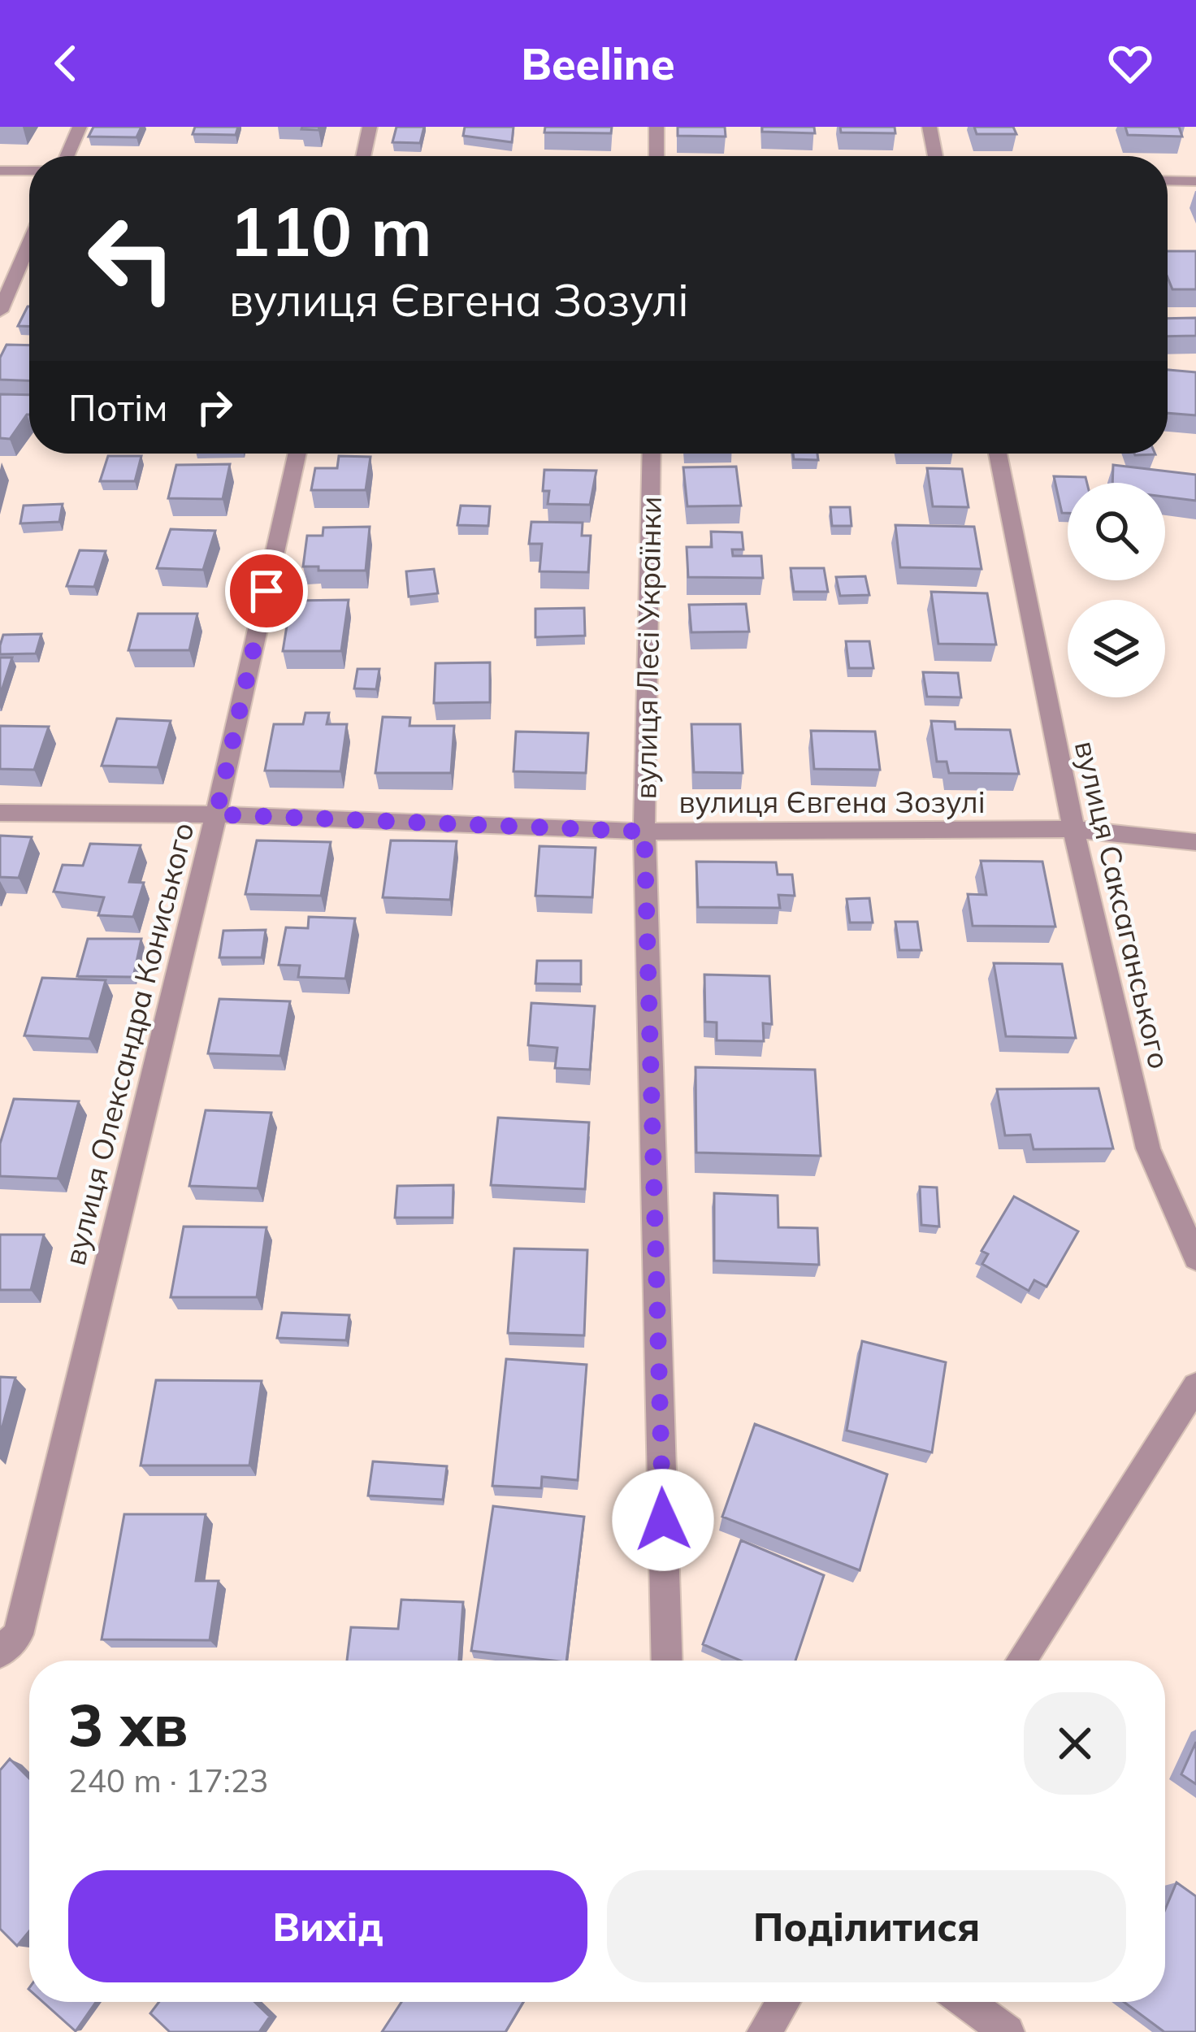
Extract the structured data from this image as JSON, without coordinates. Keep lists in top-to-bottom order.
{
  "streets": {
    "street": [
      "вулиця Лесі Українки",
      "вулиця Євгена Зозулі",
      "вулиця Саксаганського",
      "вулиця Олександра Кониського"
    ]
  },
  "crossings": [
    ["вулиця Лесі Українки", "вулиця Євгена Зозулі"],
    ["вулиця Євгена Зозулі", "вулиця Саксаганського"],
    ["вулиця Євгена Зозулі", "вулиця Олександра Кониського"]
  ],
  "page": {
    "header": "Beeline",
    "turn": ["110 m", "вулиця Євгена Зозулі"],
    "then": "Потім",
    "heading": ["3 хв", "240 m · 17:23"],
    "buttons": ["Вихід", "Поділитися"]
  }
}
